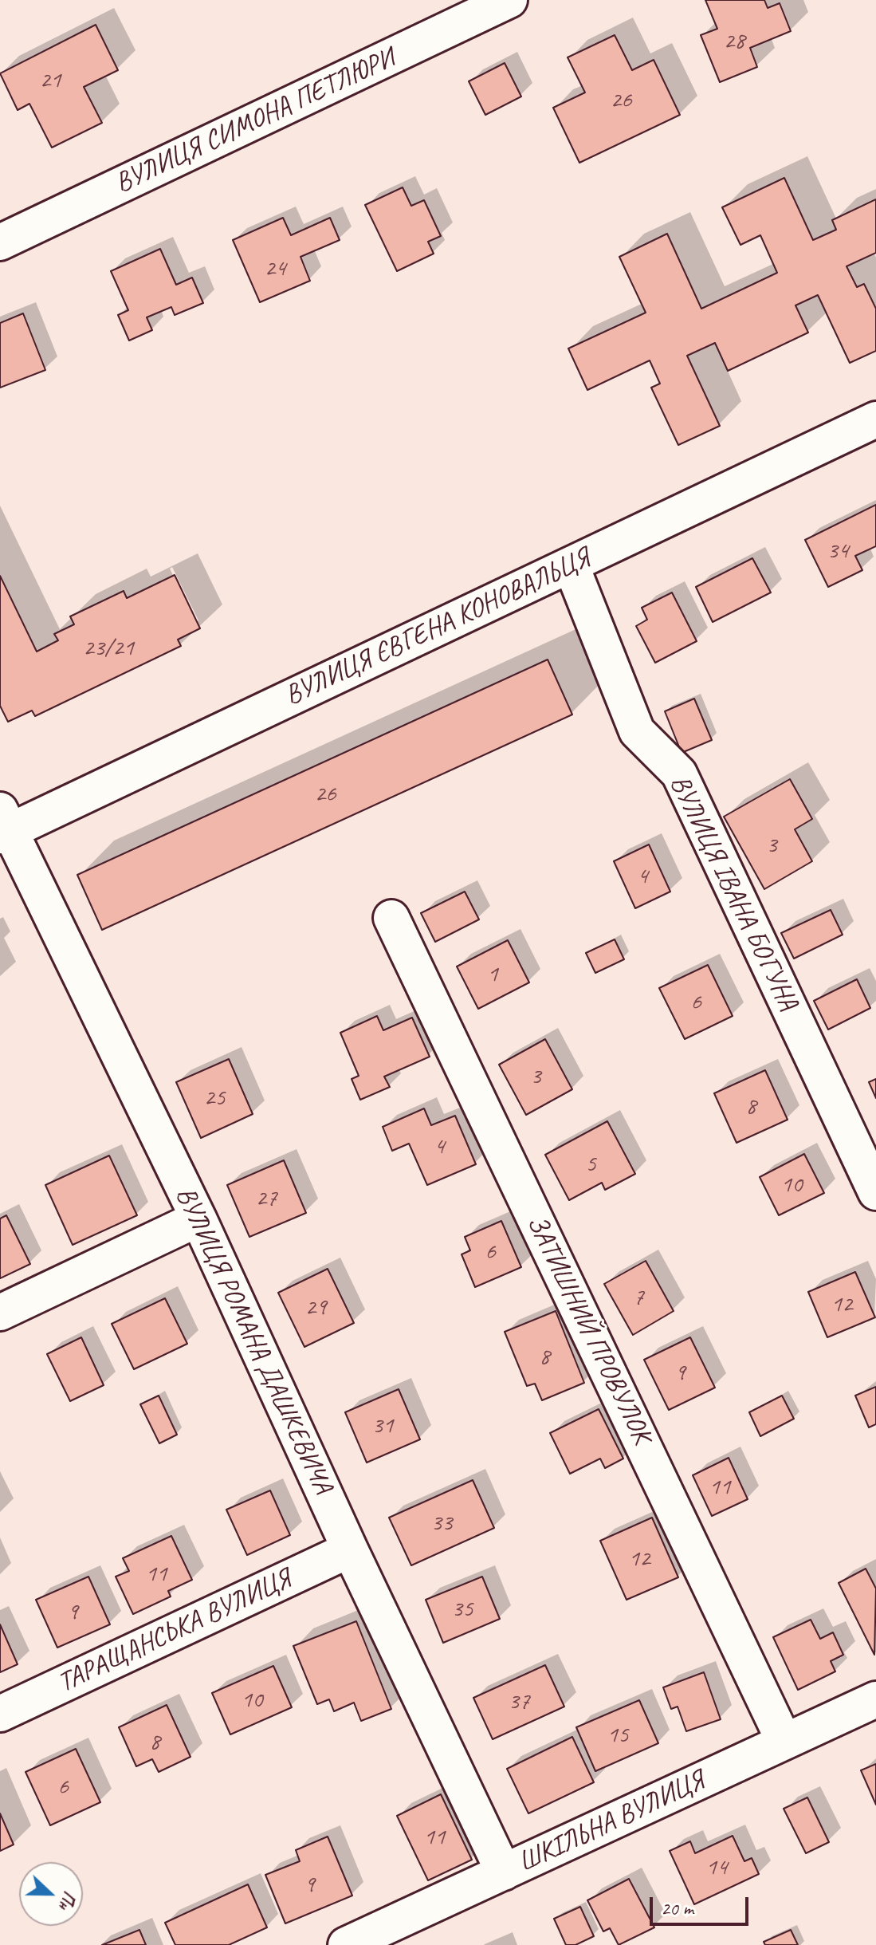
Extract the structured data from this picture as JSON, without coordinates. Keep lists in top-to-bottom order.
{
  "streets": {
    "street": [
      "ВУЛИЦЯ СИМОНА ПЕТЛЮРИ",
      "ВУЛИЦЯ ЄВГЕНА КОНОВАЛЬЦЯ",
      "ВУЛИЦЯ ІВАНА БОГУНА",
      "ЗАТИШНИЙ ПРОВУЛОК",
      "ВУЛИЦЯ РОМАНА ДАШКЕВИЧА",
      "ТАРАЩАНСЬКА ВУЛИЦЯ",
      "ШКІЛЬНА ВУЛИЦЯ"
    ]
  },
  "crossings": [
    ["ВУЛИЦЯ ЄВГЕНА КОНОВАЛЬЦЯ", "ВУЛИЦЯ ІВАНА БОГУНА"],
    ["ВУЛИЦЯ ЄВГЕНА КОНОВАЛЬЦЯ", "ВУЛИЦЯ РОМАНА ДАШКЕВИЧА"],
    ["ЗАТИШНИЙ ПРОВУЛОК", "ШКІЛЬНА ВУЛИЦЯ"],
    ["ВУЛИЦЯ РОМАНА ДАШКЕВИЧА", "ТАРАЩАНСЬКА ВУЛИЦЯ"],
    ["ВУЛИЦЯ РОМАНА ДАШКЕВИЧА", "ШКІЛЬНА ВУЛИЦЯ"]
  ],
  "house_numbers": [
    "28",
    "21",
    "26",
    "24",
    "34",
    "23/21",
    "26",
    "3",
    "4",
    "1",
    "6",
    "3",
    "25",
    "8",
    "4",
    "5",
    "10",
    "27",
    "6",
    "7",
    "12",
    "29",
    "8",
    "9",
    "31",
    "11",
    "33",
    "12",
    "11",
    "35",
    "9",
    "10",
    "37",
    "15",
    "8",
    "6",
    "11",
    "14",
    "9"
  ],
  "scale_bar": "20 m",
  "north": "right"
}
